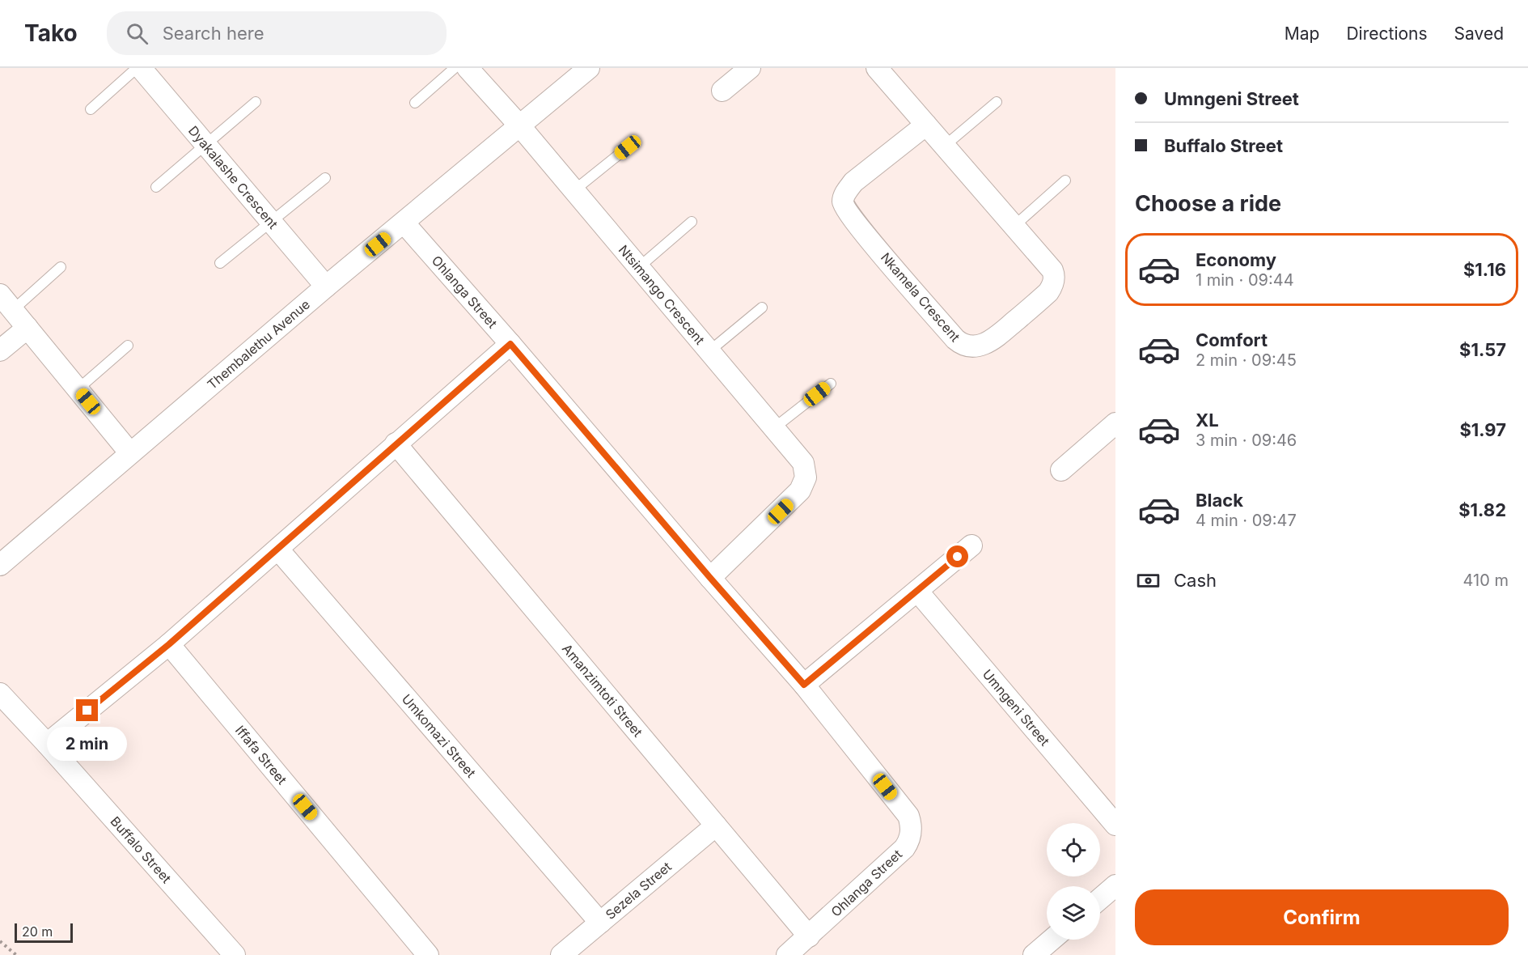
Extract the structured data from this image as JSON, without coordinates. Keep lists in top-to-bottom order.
{
  "streets": {
    "street": [
      "Dyakalashe Crescent",
      "Ohlanga Street",
      "Ntsimango Crescent",
      "Nkamela Crescent",
      "Thembalethu Avenue",
      "Amanzimtoti Street",
      "Umngeni Street",
      "Umkomazi Street",
      "Iffafa Street",
      "Buffalo Street",
      "Sezela Street"
    ]
  },
  "crossings": [
    ["Dyakalashe Crescent", "Thembalethu Avenue"],
    ["Ohlanga Street", "Ntsimango Crescent"],
    ["Ohlanga Street", "Thembalethu Avenue"],
    ["Ohlanga Street", "Amanzimtoti Street"],
    ["Ntsimango Crescent", "Thembalethu Avenue"],
    ["Amanzimtoti Street", "Sezela Street"],
    ["Umkomazi Street", "Sezela Street"]
  ],
  "scale_bar": "20 m",
  "page": {
    "header": "Tako",
    "search": "Search here",
    "nav": ["Map", "Directions", "Saved"],
    "banner": ["Umngeni Street", "Buffalo Street"],
    "heading": "Choose a ride",
    "list": [
      {
        "name": "Economy",
        "note": "1 min · 09:44",
        "value": "$1.16"
      },
      {
        "name": "Comfort",
        "note": "2 min · 09:45",
        "value": "$1.57"
      },
      {
        "name": "XL",
        "note": "3 min · 09:46",
        "value": "$1.97"
      },
      {
        "name": "Black",
        "note": "4 min · 09:47",
        "value": "$1.82"
      }
    ],
    "pay": ["Cash", "410 m"],
    "bubble": "2 min",
    "buttons": "Confirm",
    "scale": "20 m"
  }
}
